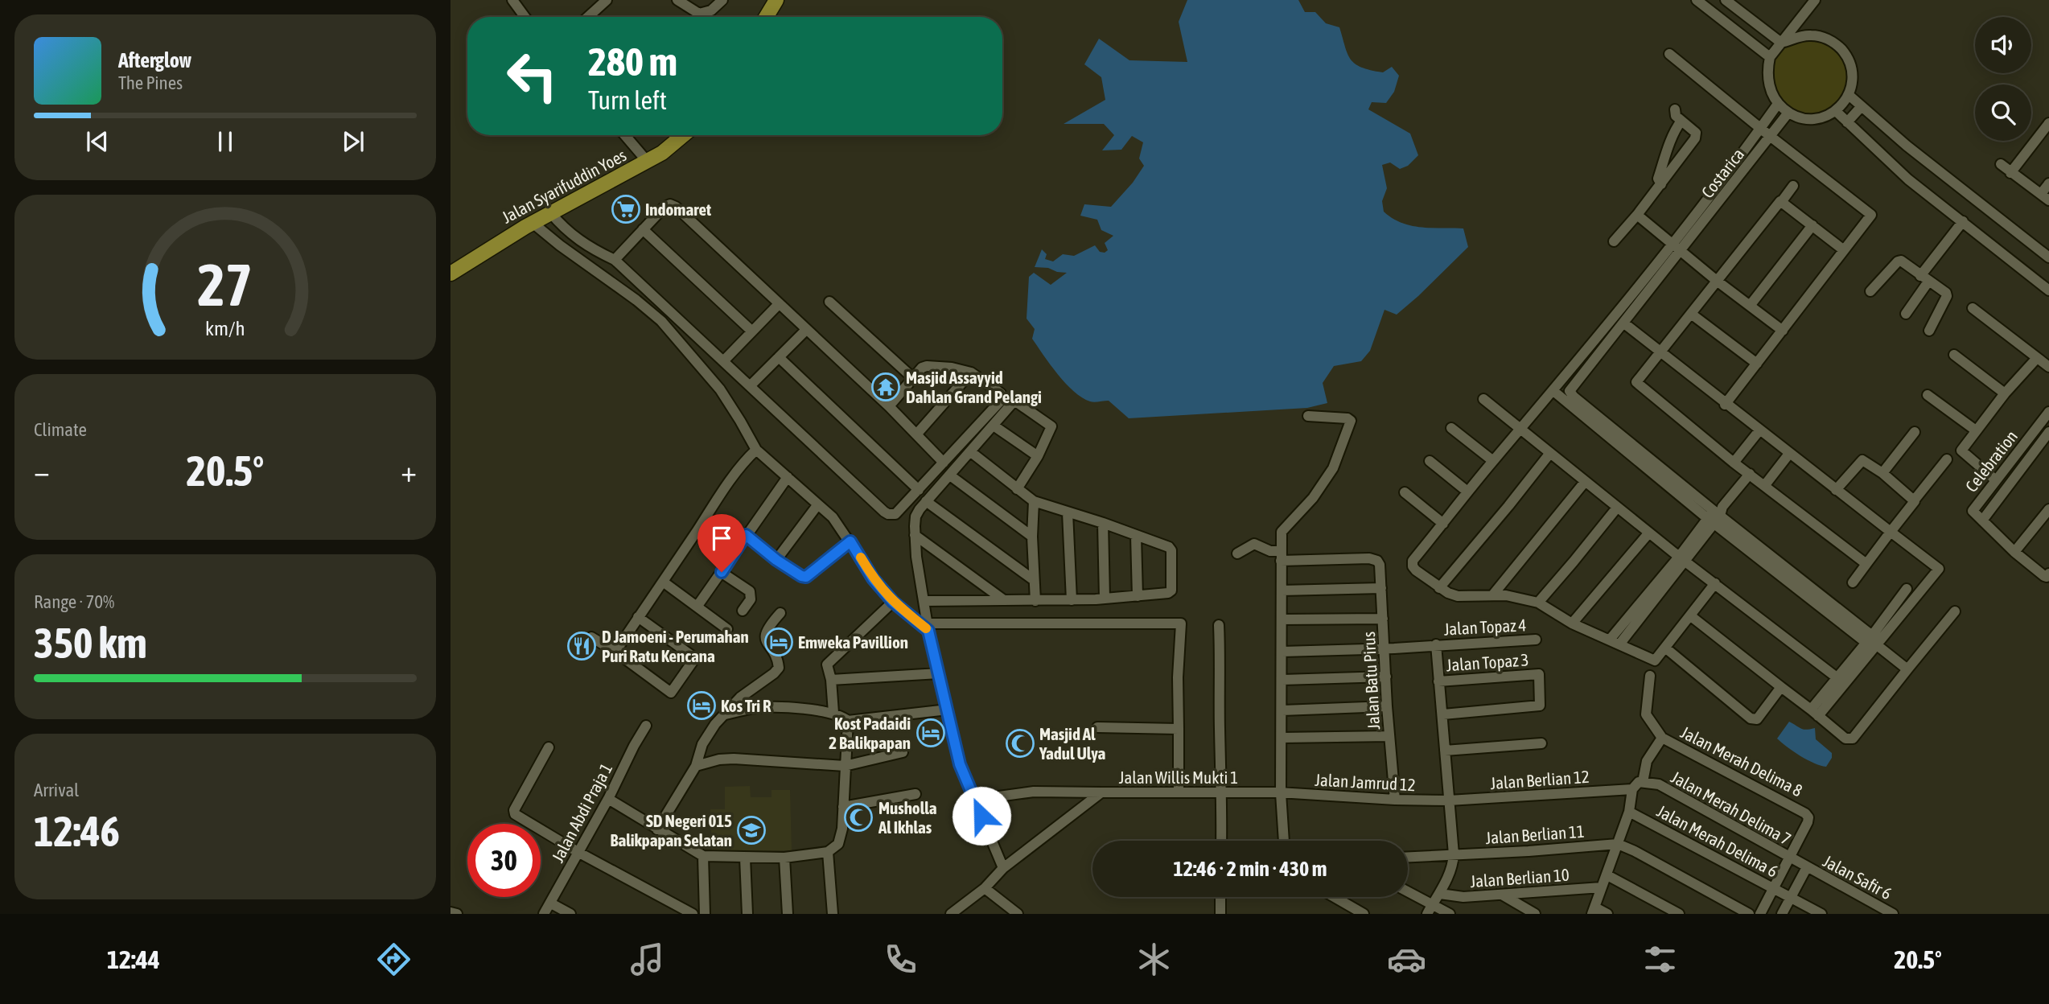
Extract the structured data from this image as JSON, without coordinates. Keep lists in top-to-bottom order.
{
  "streets": {
    "highway": ["Jalan Syarifuddin Yoes"],
    "street": [
      "Costarica",
      "Celebration",
      "Jalan Topaz 4",
      "Jalan Topaz 3",
      "Jalan Batu Pirus",
      "Jalan Merah Delima 8",
      "Jalan Willis Mukti 1",
      "Jalan Berlian 12",
      "Jalan Jamrud 12",
      "Jalan Merah Delima 7",
      "Jalan Abdi Praja 1",
      "Jalan Berlian 11",
      "Jalan Merah Delima 6",
      "Jalan Safir 6",
      "Jalan Berlian 10"
    ]
  },
  "crossings": [
    ["Jalan Topaz 4", "Jalan Batu Pirus"],
    ["Jalan Batu Pirus", "Jalan Jamrud 12"],
    ["Jalan Merah Delima 8", "Jalan Berlian 12"],
    ["Jalan Merah Delima 8", "Jalan Merah Delima 7"],
    ["Jalan Merah Delima 8", "Jalan Berlian 11"],
    ["Jalan Merah Delima 8", "Jalan Merah Delima 6"],
    ["Jalan Merah Delima 8", "Jalan Berlian 10"],
    ["Jalan Willis Mukti 1", "Jalan Jamrud 12"],
    ["Jalan Berlian 12", "Jalan Jamrud 12"],
    ["Jalan Berlian 12", "Jalan Merah Delima 7"],
    ["Jalan Merah Delima 7", "Jalan Safir 6"]
  ],
  "places": {
    "supermarket": ["Indomaret"],
    "temple": ["Masjid Assayyid Dahlan Grand Pelangi"],
    "hotel": ["Emweka Pavillion", "Kos Tri R", "Kost Padaidi 2 Balikpapan"],
    "restaurant": ["D Jamoeni - Perumahan Puri Ratu Kencana"],
    "mosque": ["Masjid Al Yadul Ulya", "Musholla Al Ikhlas"],
    "school or university": ["SD Negeri 015 Balikpapan Selatan"]
  },
  "page": {
    "turn": ["280 m", "Turn left"],
    "song": ["Afterglow", "The Pines"],
    "tile": [
      "Climate",
      ["Range · 70%", "350 km"],
      ["Arrival", "12:46"]
    ],
    "heat": ["−", "20.5°", "+"],
    "limit": "30",
    "trip": "12:46 · 2 min · 430 m",
    "tabs": ["12:44", "20.5°"],
    "gauge": ["27", "km/h"]
  }
}
